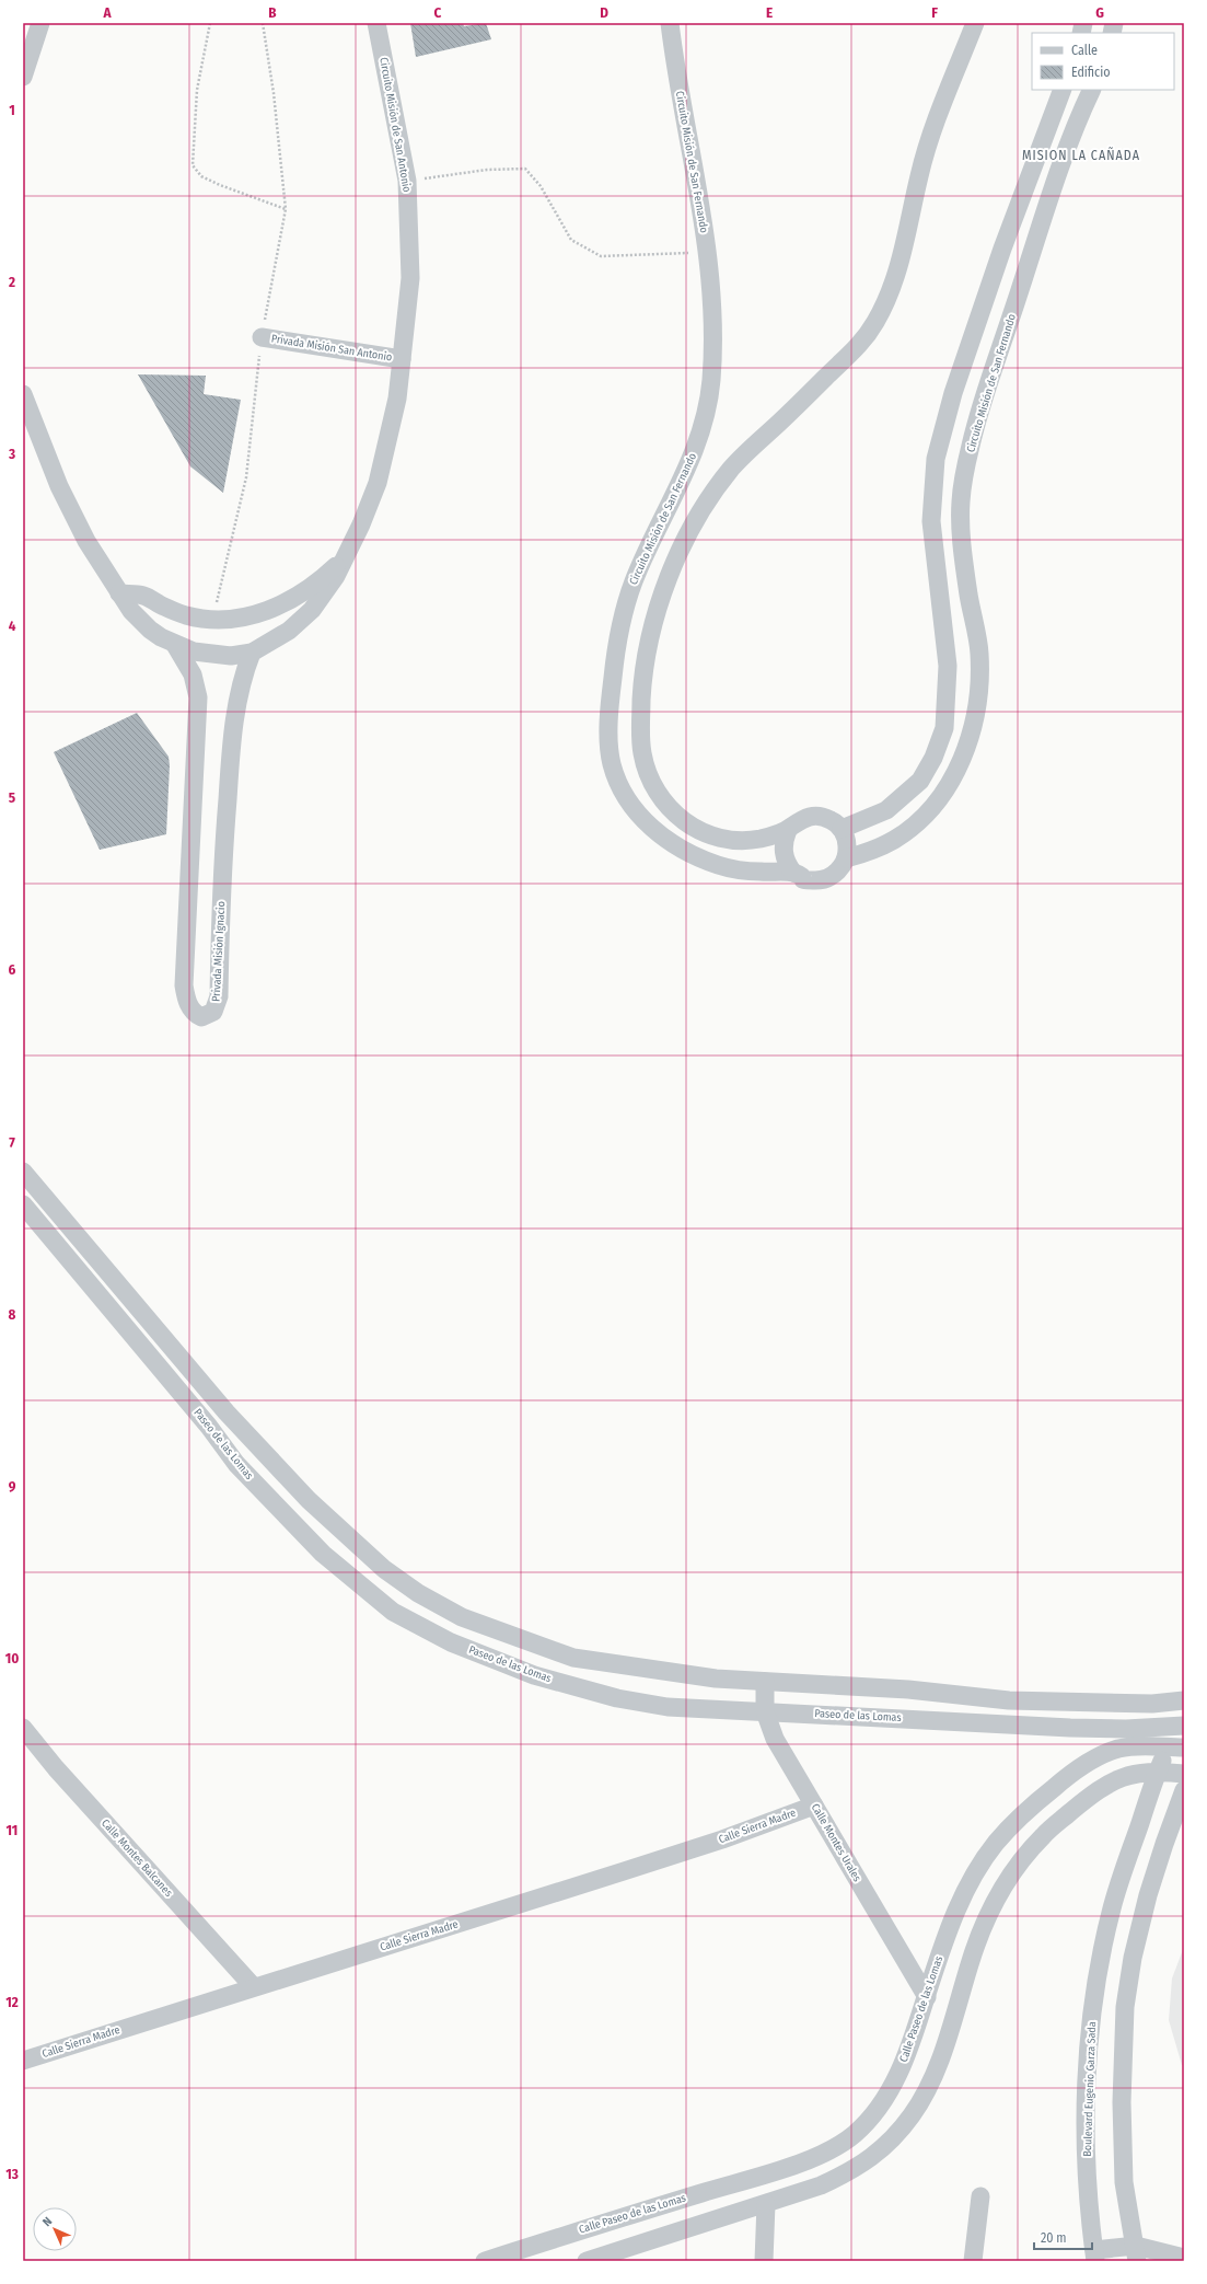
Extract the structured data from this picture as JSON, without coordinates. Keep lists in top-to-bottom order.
{
  "streets": {
    "street": [
      "Circuito Misión de San Antonio",
      "Circuito Misión de San Fernando",
      "Privada Misión San Antonio",
      "Privada Misión Ignacio",
      "Paseo de las Lomas",
      "Calle Sierra Madre",
      "Calle Montes Urales",
      "Calle Montes Balcanes",
      "Calle Paseo de las Lomas",
      "Boulevard Eugenio Garza Sada"
    ]
  },
  "crossings": [
    ["Circuito Misión de San Antonio", "Privada Misión San Antonio"],
    ["Circuito Misión de San Antonio", "Privada Misión Ignacio"],
    ["Paseo de las Lomas", "Calle Montes Urales"],
    ["Paseo de las Lomas", "Boulevard Eugenio Garza Sada"],
    ["Calle Sierra Madre", "Calle Montes Urales"],
    ["Calle Sierra Madre", "Calle Montes Balcanes"],
    ["Calle Montes Urales", "Calle Paseo de las Lomas"],
    ["Calle Paseo de las Lomas", "Boulevard Eugenio Garza Sada"]
  ],
  "districts": ["MISION LA CAÑADA"],
  "legend": ["Calle", "Edificio"],
  "scale_bar": "20 m",
  "north": "top left",
  "grid": {
    "columns": [
      "A",
      "B",
      "C",
      "D",
      "E",
      "F",
      "G"
    ],
    "rows": [
      "1",
      "2",
      "3",
      "4",
      "5",
      "6",
      "7",
      "8",
      "9",
      "10",
      "11",
      "12",
      "13"
    ]
  }
}
